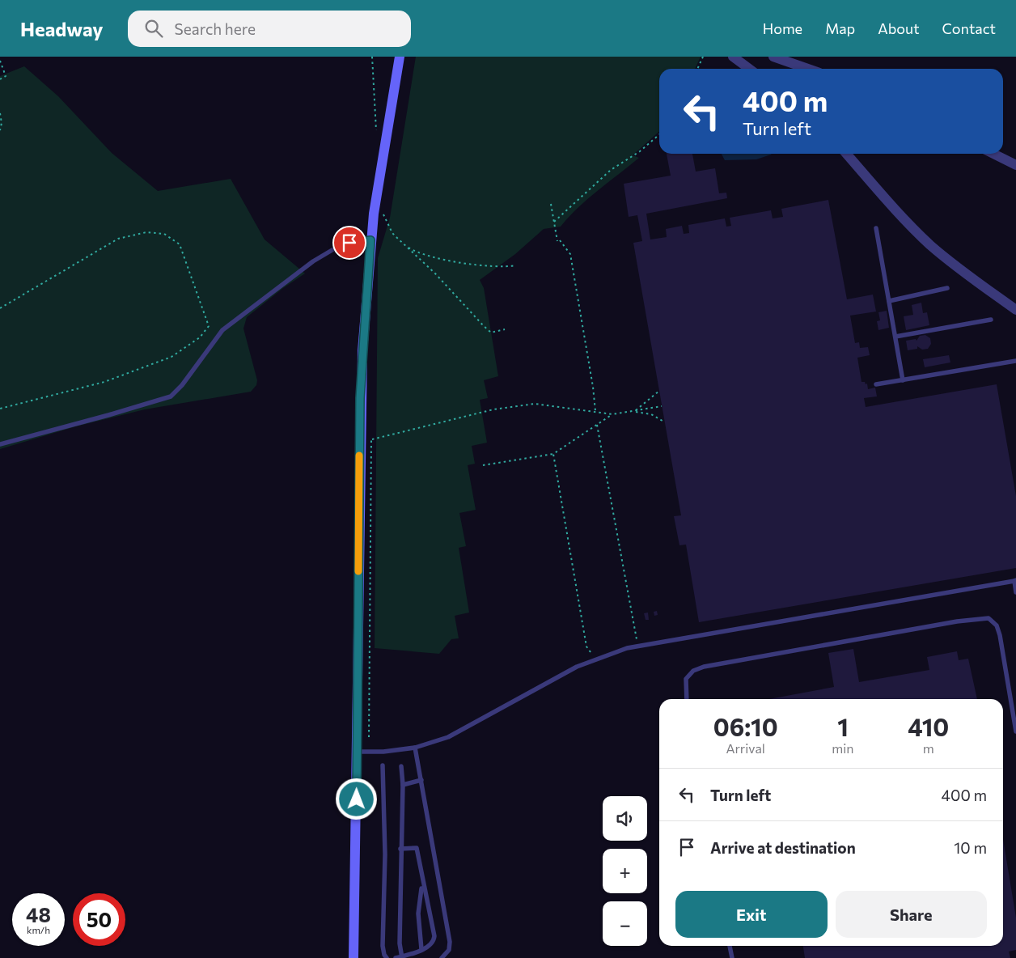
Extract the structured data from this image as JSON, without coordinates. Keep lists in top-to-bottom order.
{
  "page": {
    "header": "Headway",
    "search": "Search here",
    "nav": [
      "Home",
      "Map",
      "About",
      "Contact"
    ],
    "turn": ["400 m", "Turn left"],
    "eta": [
      "06:10",
      "Arrival",
      "1",
      "min",
      "410",
      "m"
    ],
    "list": [
      {
        "name": "Turn left",
        "value": "400 m"
      },
      {
        "name": "Arrive at destination",
        "value": "10 m"
      }
    ],
    "map_buttons": ["+", "−"],
    "buttons": ["Exit", "Share"],
    "speed": "48 km/h",
    "limit": "50"
  }
}
